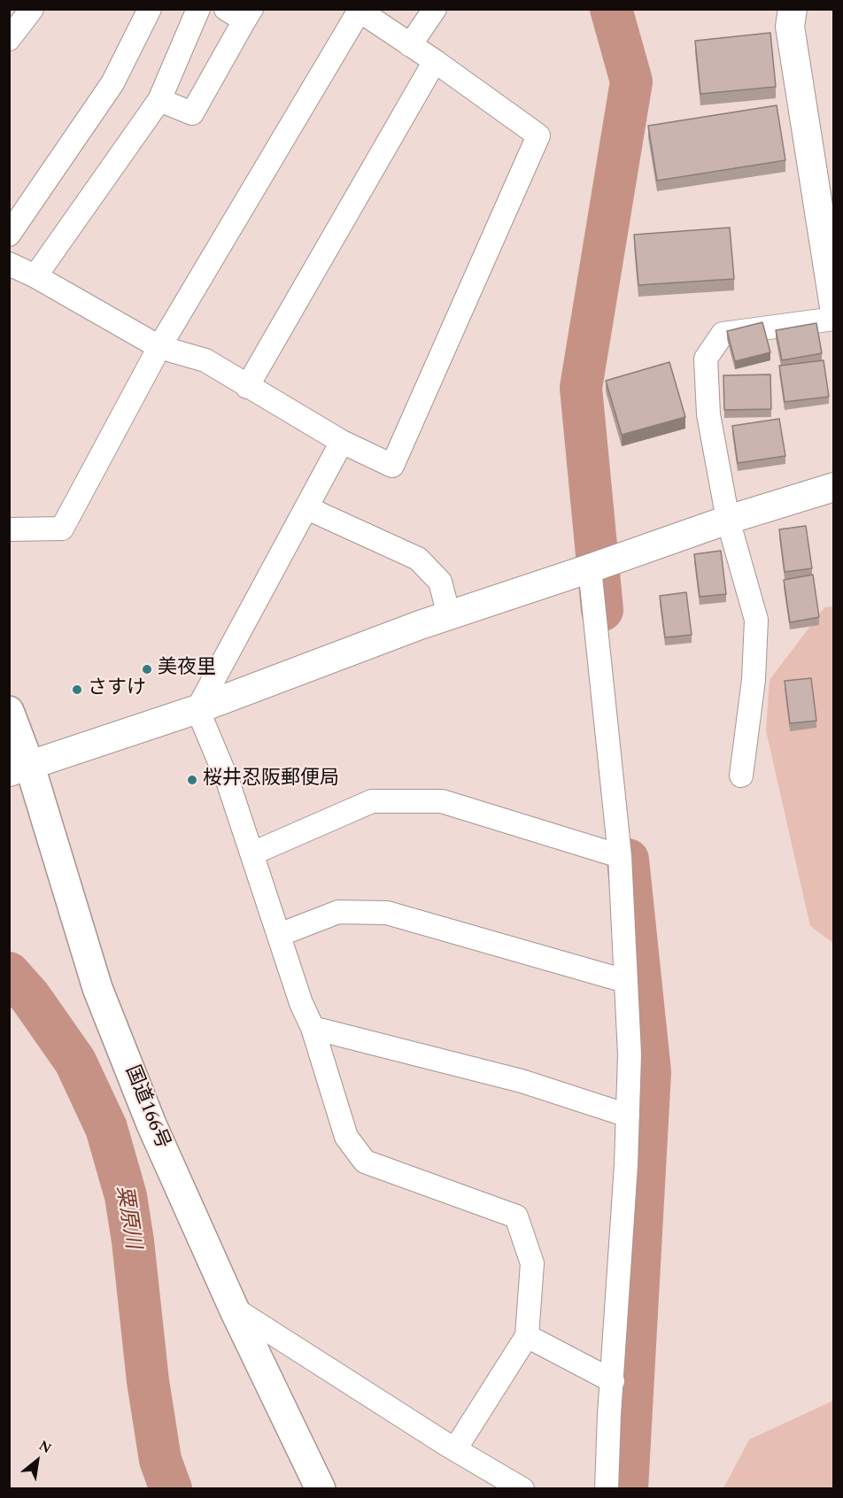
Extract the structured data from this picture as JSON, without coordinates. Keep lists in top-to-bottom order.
{
  "streets": {
    "highway": ["国道166号"]
  },
  "water": ["粟原川"],
  "places": ["美夜里", "さすけ", "桜井忍阪郵便局"],
  "north": "top right"
}
